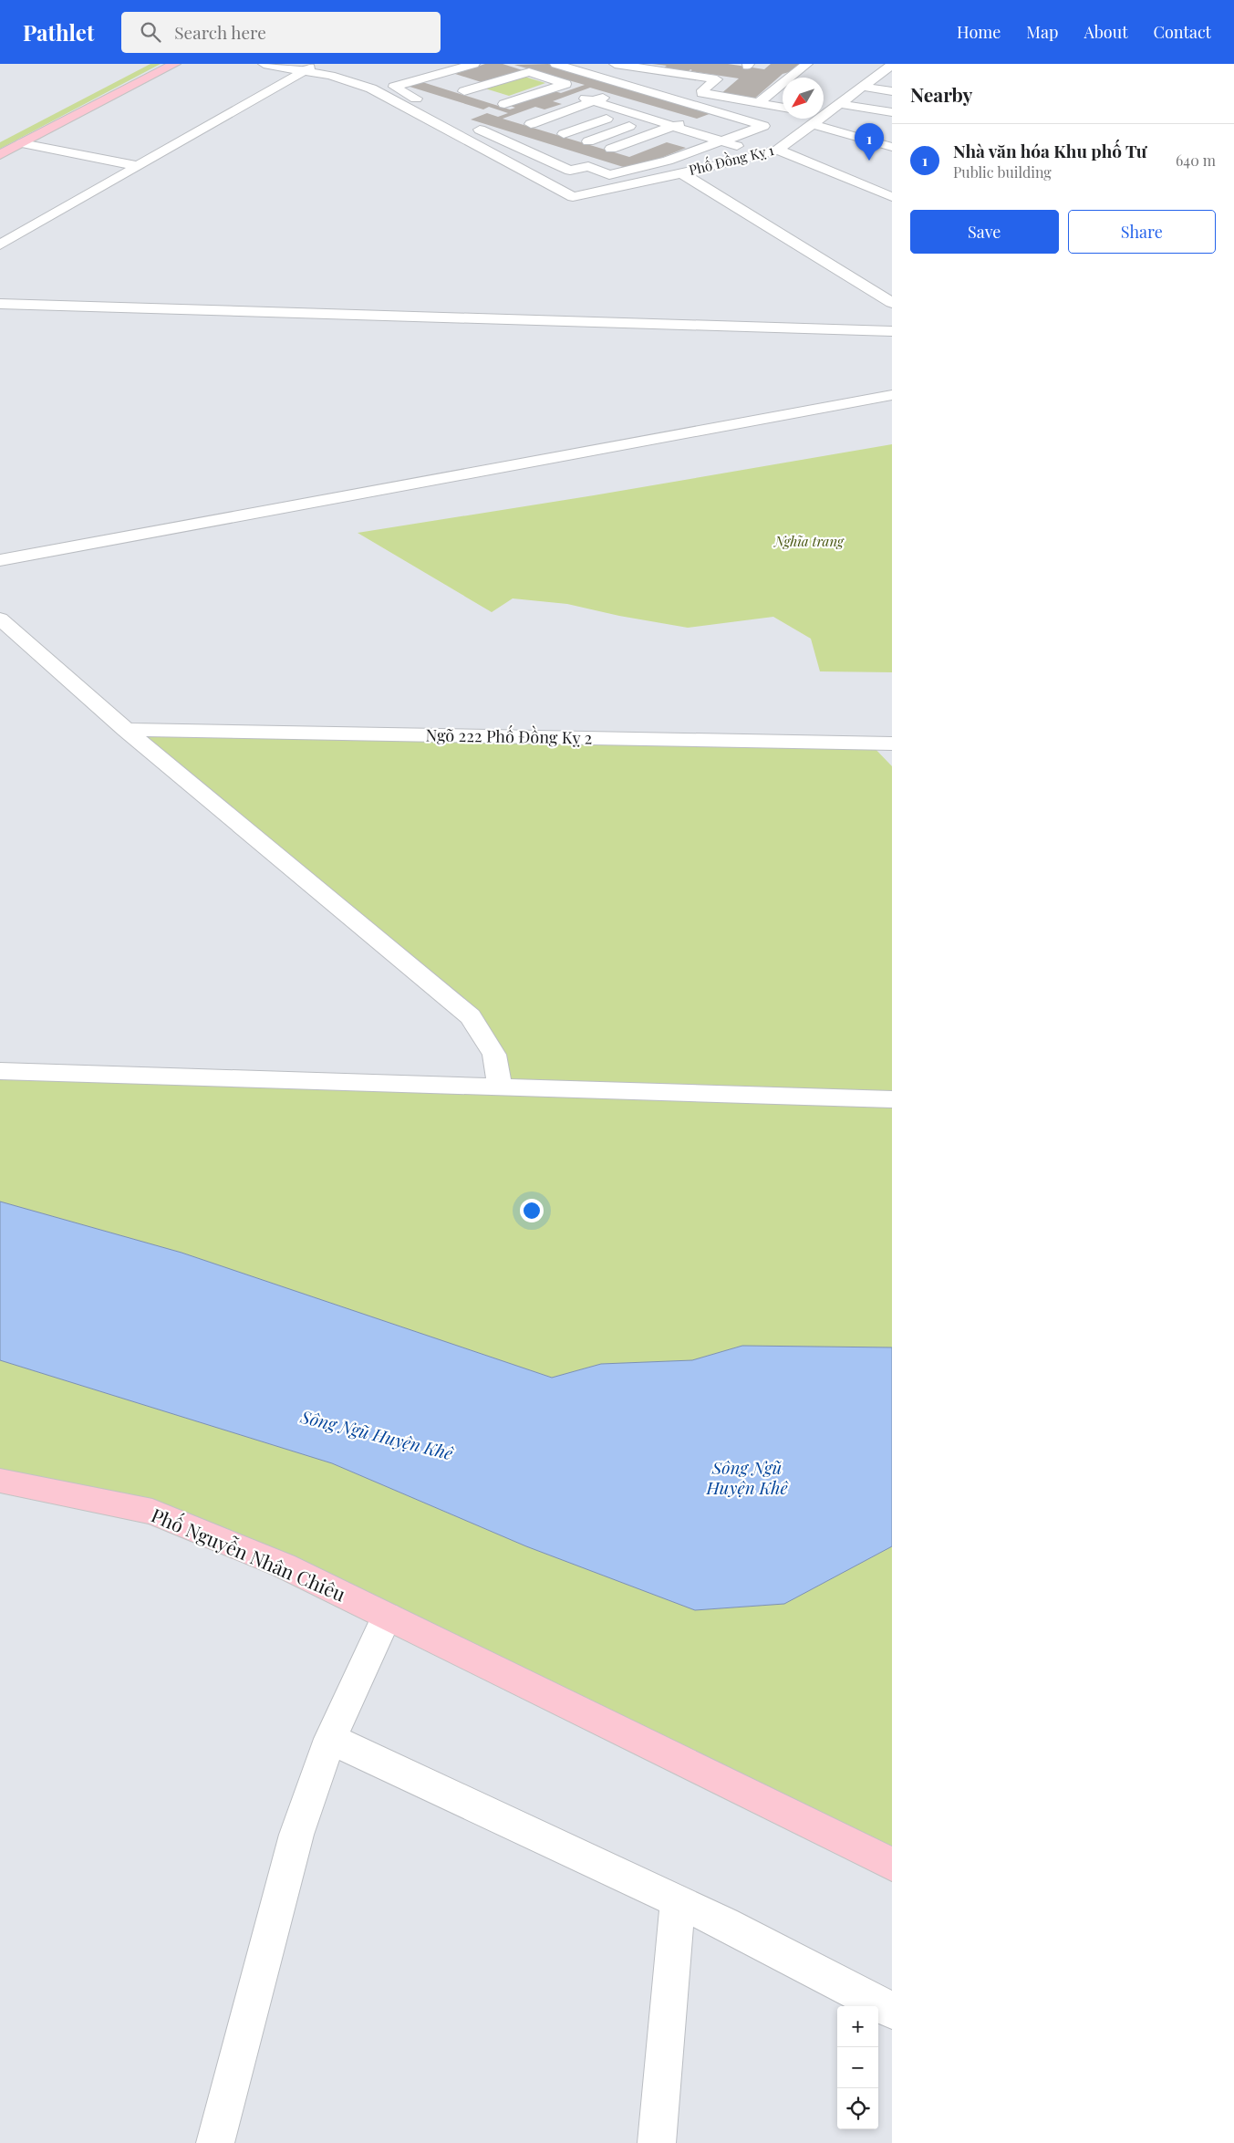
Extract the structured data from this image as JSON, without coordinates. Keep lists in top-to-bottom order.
{
  "streets": {
    "main road": ["Phố Nguyễn Nhân Chiêu"],
    "street": ["Phố Đồng Kỵ 1", "Ngõ 222 Phố Đồng Kỵ 2"]
  },
  "water": ["Sông Ngũ Huyện Khê"],
  "parks": ["Nghĩa trang"],
  "north": "bottom left",
  "page": {
    "header": "Pathlet",
    "search": "Search here",
    "nav": [
      "Home",
      "Map",
      "About",
      "Contact"
    ],
    "heading": "Nearby",
    "pins": "1",
    "list": [
      {
        "mark": "1",
        "name": "Nhà văn hóa Khu phố Tư",
        "note": "Public building",
        "value": "640 m"
      }
    ],
    "buttons": ["Save", "Share"],
    "map_buttons": ["+", "−"]
  }
}
